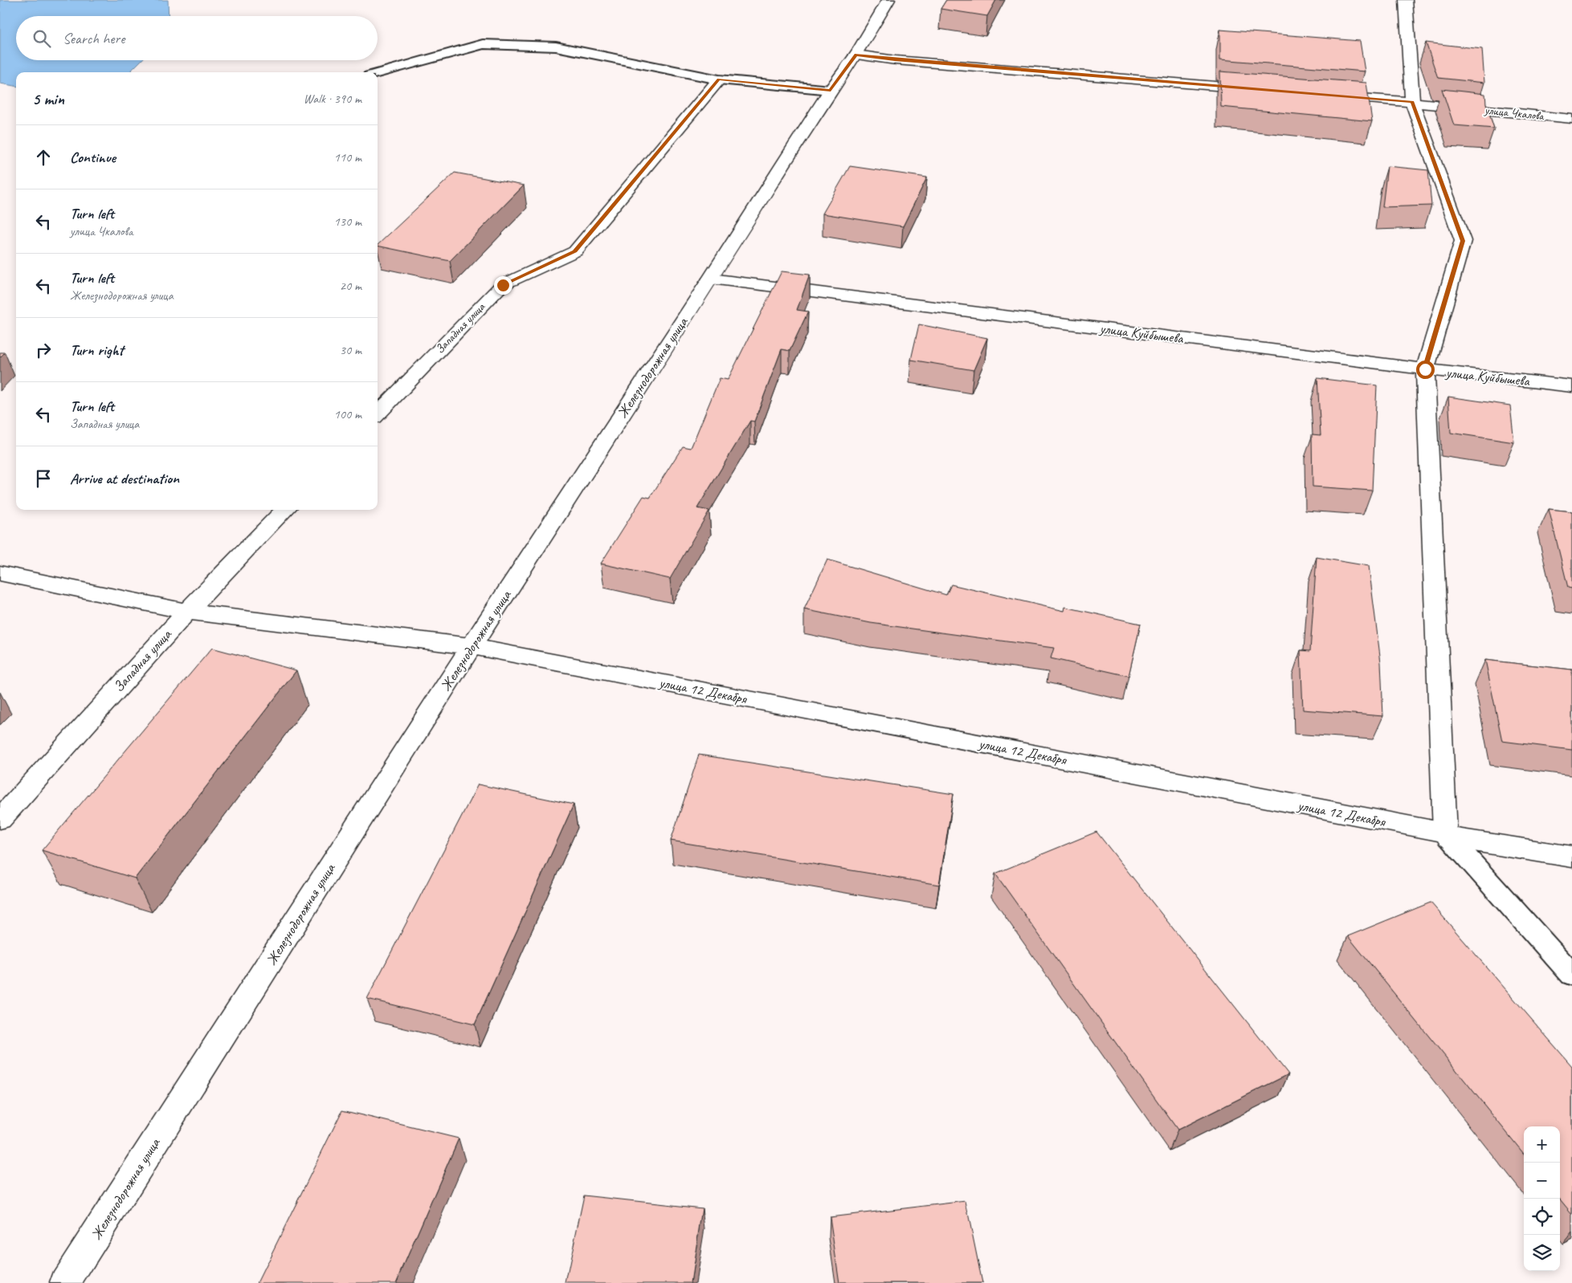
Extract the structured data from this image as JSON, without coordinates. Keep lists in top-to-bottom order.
{
  "streets": {
    "street": [
      "улица Чкалова",
      "Западная улица",
      "улица Куйбышева",
      "Железнодорожная улица",
      "улица 12 Декабря"
    ]
  },
  "crossings": [
    ["Западная улица", "улица 12 Декабря"],
    ["улица Куйбышева", "Железнодорожная улица"],
    ["Железнодорожная улица", "улица 12 Декабря"]
  ],
  "page": {
    "search": "Search here",
    "heading": ["5 min", "Walk · 390 m"],
    "list": [
      ["Continue", "110 m"],
      ["Turn left", "улица Чкалова", "130 m"],
      ["Turn left", "Железнодорожная улица", "20 m"],
      ["Turn right", "30 m"],
      ["Turn left", "Западная улица", "100 m"],
      "Arrive at destination"
    ],
    "map_buttons": ["+", "−"]
  }
}
